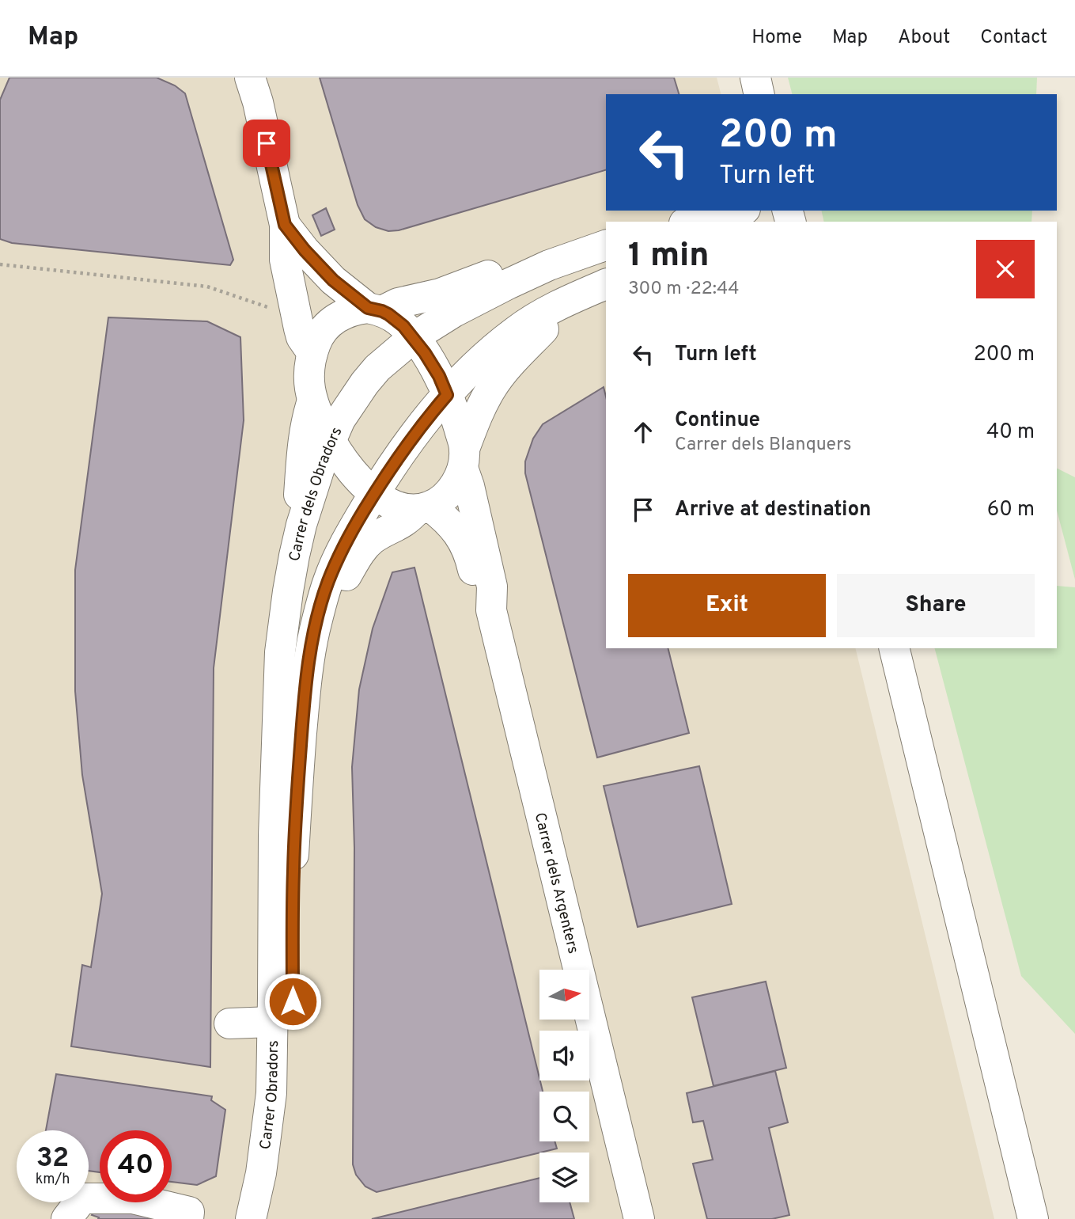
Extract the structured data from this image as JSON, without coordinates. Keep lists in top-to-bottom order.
{
  "streets": {
    "street": ["Carrer dels Obradors", "Carrer dels Argenters", "Carrer Obradors"]
  },
  "crossings": [
    ["Carrer dels Obradors", "Carrer dels Argenters"],
    ["Carrer dels Obradors", "Carrer Obradors"]
  ],
  "north": "right",
  "page": {
    "header": "Map",
    "nav": [
      "Home",
      "Map",
      "About",
      "Contact"
    ],
    "turn": ["200 m", "Turn left"],
    "heading": ["1 min", "300 m · 22:44"],
    "list": [
      {
        "name": "Turn left",
        "value": "200 m"
      },
      {
        "name": "Continue",
        "note": "Carrer dels Blanquers",
        "value": "40 m"
      },
      {
        "name": "Arrive at destination",
        "value": "60 m"
      }
    ],
    "buttons": ["Exit", "Share"],
    "speed": "32 km/h",
    "limit": "40"
  }
}
